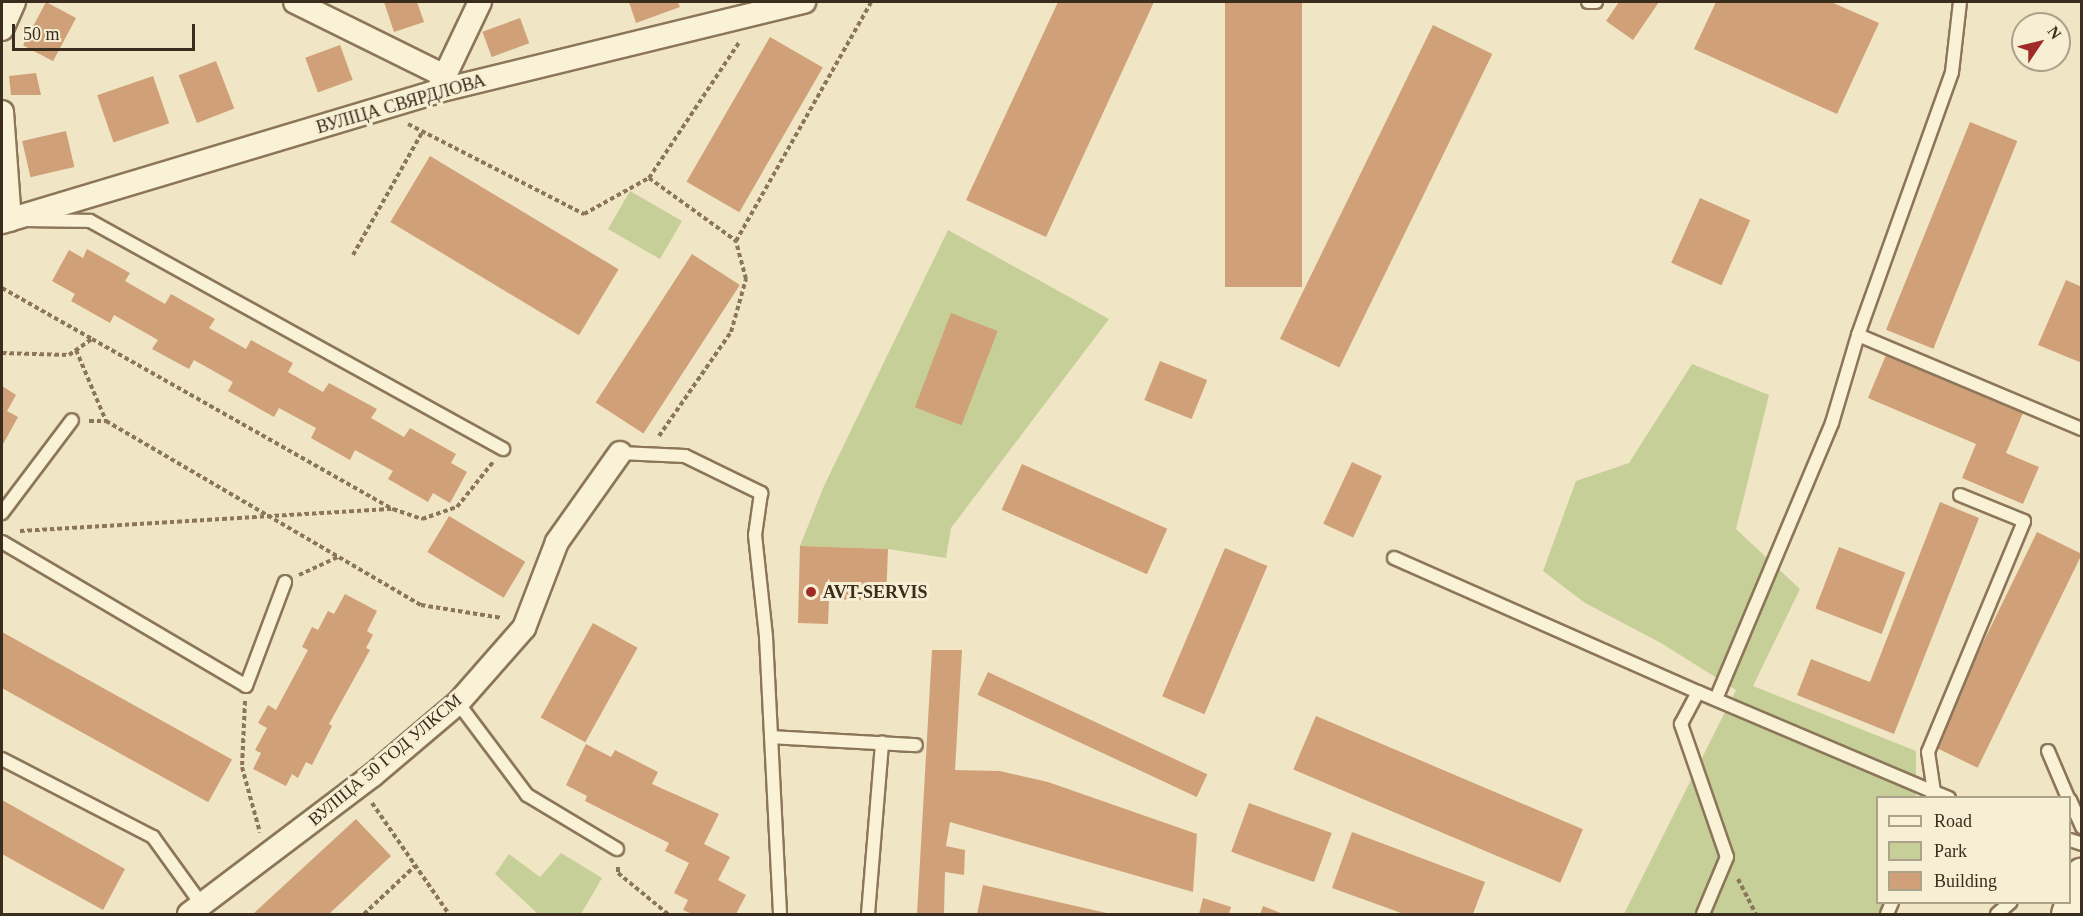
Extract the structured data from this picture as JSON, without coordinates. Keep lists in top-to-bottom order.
{
  "streets": {
    "street": ["ВУЛІЦА СВЯРДЛОВА", "ВУЛІЦА 50 ГОД УЛКСМ"]
  },
  "places": ["AVT-SERVIS"],
  "legend": ["Road", "Park", "Building"],
  "scale_bar": "50 m",
  "north": "top right"
}
